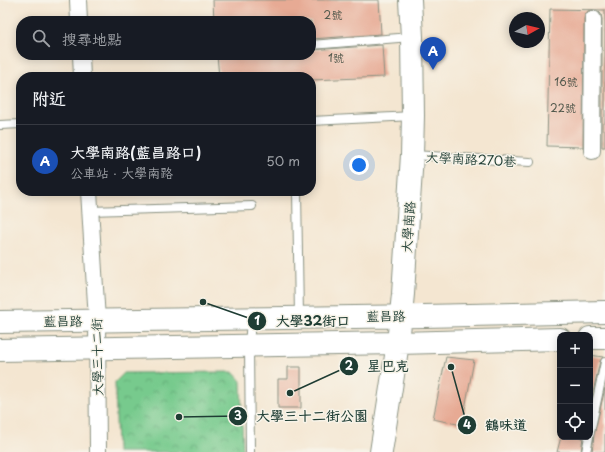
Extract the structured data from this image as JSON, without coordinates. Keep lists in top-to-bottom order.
{
  "streets": {
    "street": ["大學南路", "藍昌路", "大學三十二街"],
    "lane": ["大學南路270巷"]
  },
  "crossings": [
    ["大學南路270巷", "大學南路"],
    ["大學南路", "藍昌路"],
    ["藍昌路", "大學三十二街"]
  ],
  "places": [
    "大學32街口",
    "鶴味道",
    "星巴克",
    "大學三十二街公園"
  ],
  "house_numbers": [
    "2號",
    "1號",
    "16號",
    "22號"
  ],
  "north": "right",
  "page": {
    "search": "搜尋地點",
    "pins": "A",
    "heading": "附近",
    "list": [
      {
        "mark": "A",
        "name": "大學南路(藍昌路口)",
        "note": "公車站 · 大學南路",
        "value": "50 m"
      }
    ],
    "map_buttons": ["+", "−"]
  }
}
